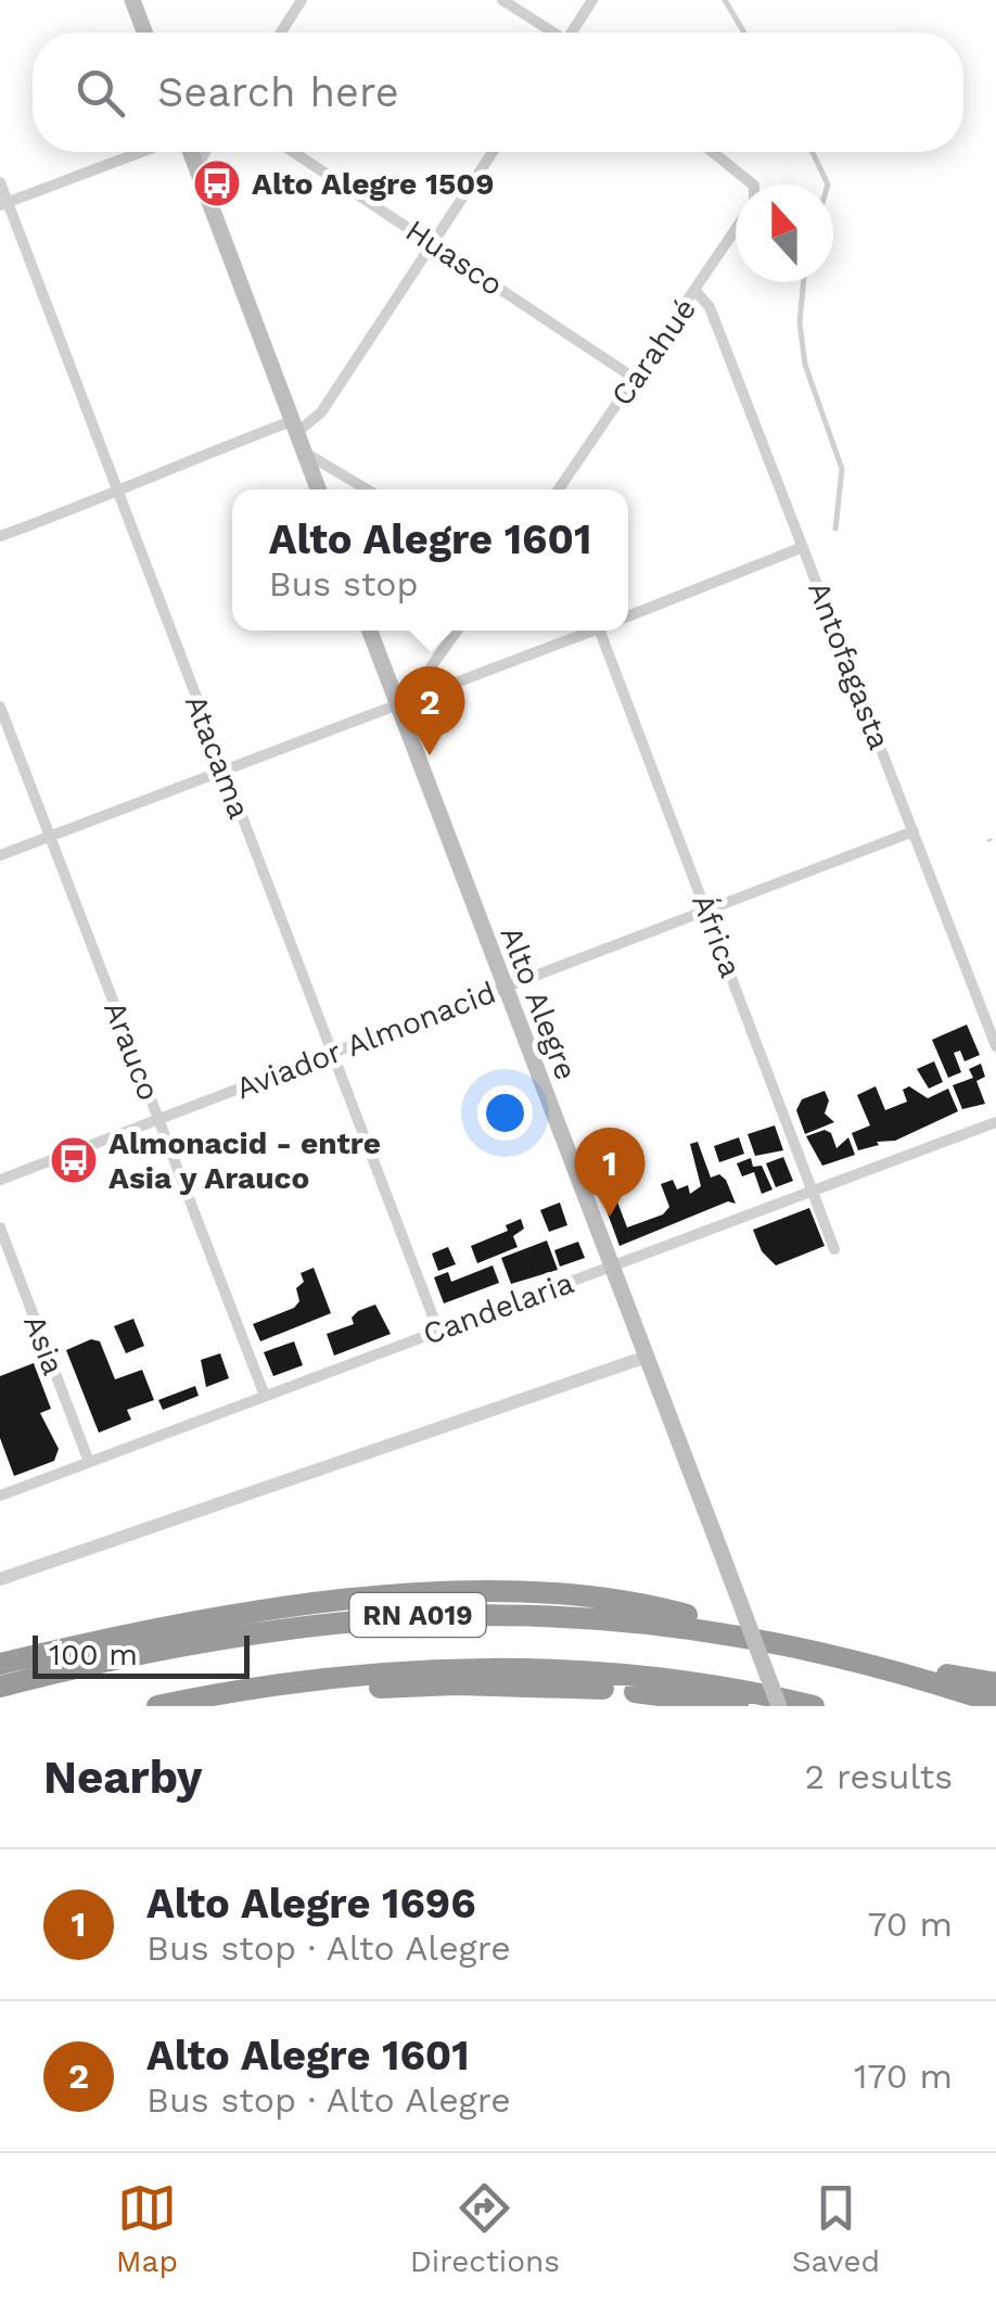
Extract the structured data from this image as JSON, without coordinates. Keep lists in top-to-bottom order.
{
  "streets": {
    "highway": ["RN A019"],
    "main road": ["Alto Alegre"],
    "street": [
      "Huasco",
      "Carahué",
      "Antofagasta",
      "Atacama",
      "África",
      "Aviador Almonacid",
      "Arauco",
      "Candelaria",
      "Asia"
    ]
  },
  "crossings": [
    ["Huasco", "Carahué"],
    ["Carahué", "Antofagasta"],
    ["Antofagasta", "Aviador Almonacid"],
    ["Atacama", "Aviador Almonacid"],
    ["Atacama", "Candelaria"],
    ["África", "Aviador Almonacid"],
    ["África", "Candelaria"],
    ["Alto Alegre", "Aviador Almonacid"],
    ["Alto Alegre", "Candelaria"],
    ["Aviador Almonacid", "Arauco"],
    ["Arauco", "Candelaria"],
    ["Candelaria", "Asia"]
  ],
  "places": {
    "bus stop": ["Alto Alegre 1509", "Almonacid - entre Asia y Arauco"]
  },
  "scale_bar": "100 m",
  "north": "top",
  "page": {
    "search": "Search here",
    "popup": ["Alto Alegre 1601", "Bus stop"],
    "pins": ["2", "1"],
    "scale": "100 m",
    "heading": ["Nearby", "2 results"],
    "list": [
      {
        "mark": "1",
        "name": "Alto Alegre 1696",
        "note": "Bus stop · Alto Alegre",
        "value": "70 m"
      },
      {
        "mark": "2",
        "name": "Alto Alegre 1601",
        "note": "Bus stop · Alto Alegre",
        "value": "170 m"
      }
    ],
    "nav": ["Map", "Directions", "Saved"]
  }
}
